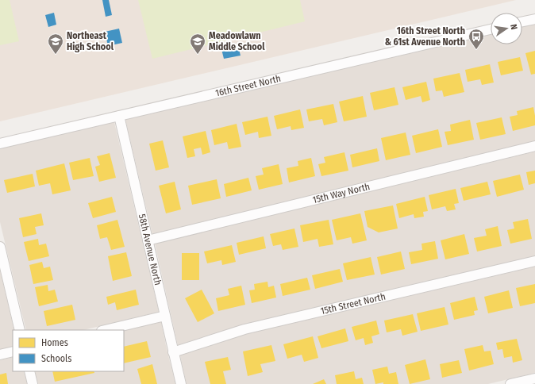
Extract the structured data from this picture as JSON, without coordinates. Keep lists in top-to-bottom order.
{
  "streets": {
    "street": [
      "16th Street North",
      "15th Way North",
      "58th Avenue North",
      "15th Street North"
    ]
  },
  "crossings": [
    ["16th Street North", "58th Avenue North"],
    ["15th Way North", "58th Avenue North"],
    ["58th Avenue North", "15th Street North"]
  ],
  "places": {
    "bus stop": ["16th Street North & 61st Avenue North"],
    "school or university": ["Northeast High School", "Meadowlawn Middle School"]
  },
  "legend": ["Homes", "Schools"],
  "north": "right"
}
